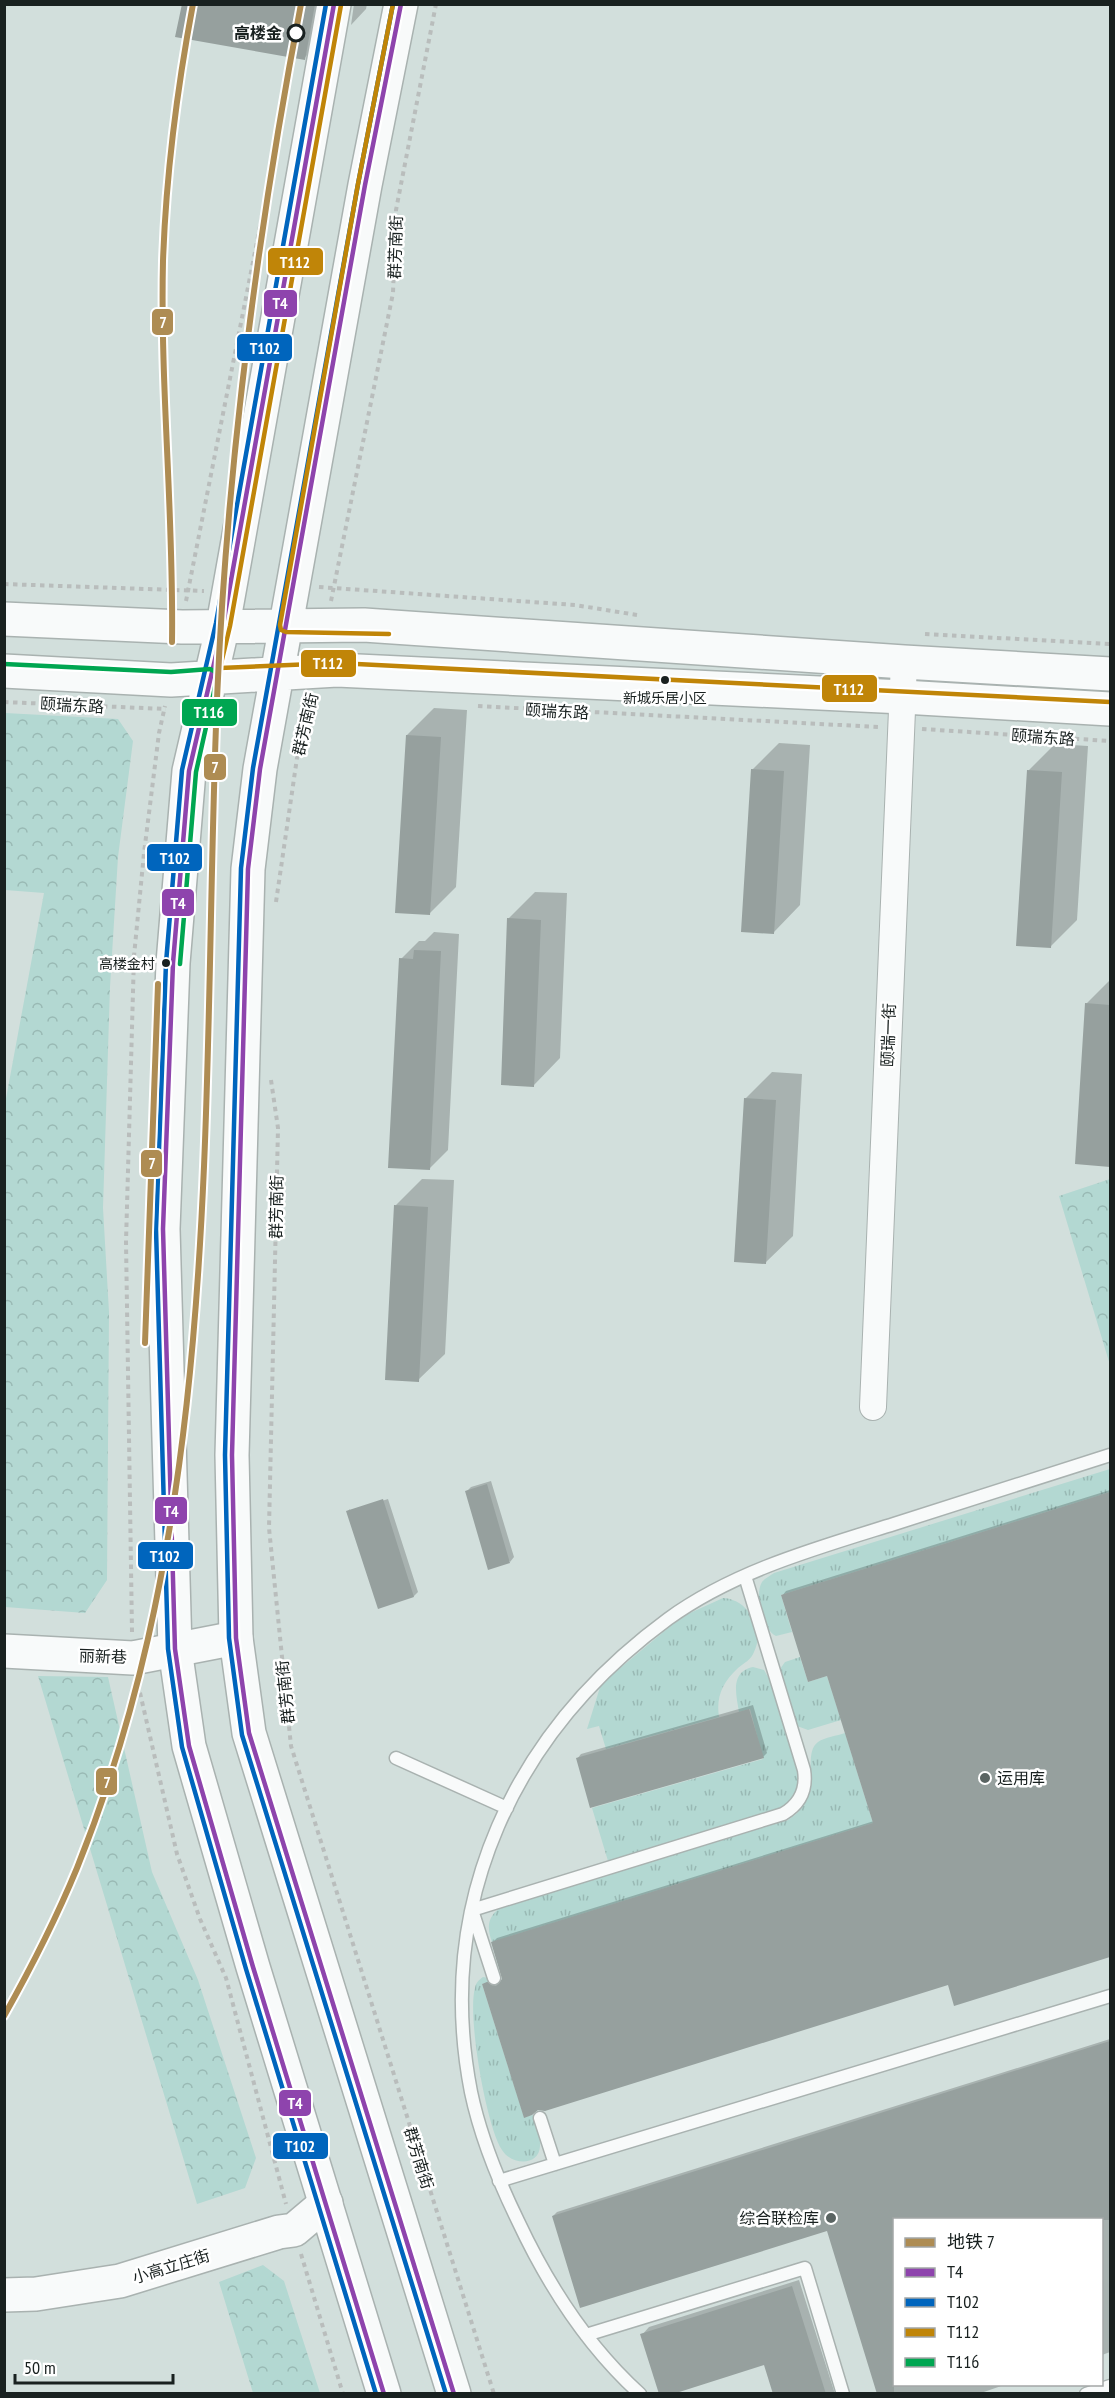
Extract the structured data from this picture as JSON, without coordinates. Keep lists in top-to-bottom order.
{
  "streets": {
    "main road": ["颐瑞东路", "丽新巷", "小高立庄街"],
    "street": ["颐瑞一街"],
    "path": ["群芳南街"]
  },
  "crossings": [
    ["群芳南街", "颐瑞东路"],
    ["颐瑞东路", "颐瑞一街"]
  ],
  "places": [
    "高楼金",
    "新城乐居小区",
    "高楼金村",
    "运用库",
    "综合联检库"
  ],
  "lines": [
    "metro line 7",
    "transit line T4",
    "transit line T102",
    "transit line T112",
    "transit line T116"
  ],
  "legend": [
    "地铁 7",
    "T4",
    "T102",
    "T112",
    "T116"
  ],
  "scale_bar": "50 m"
}
